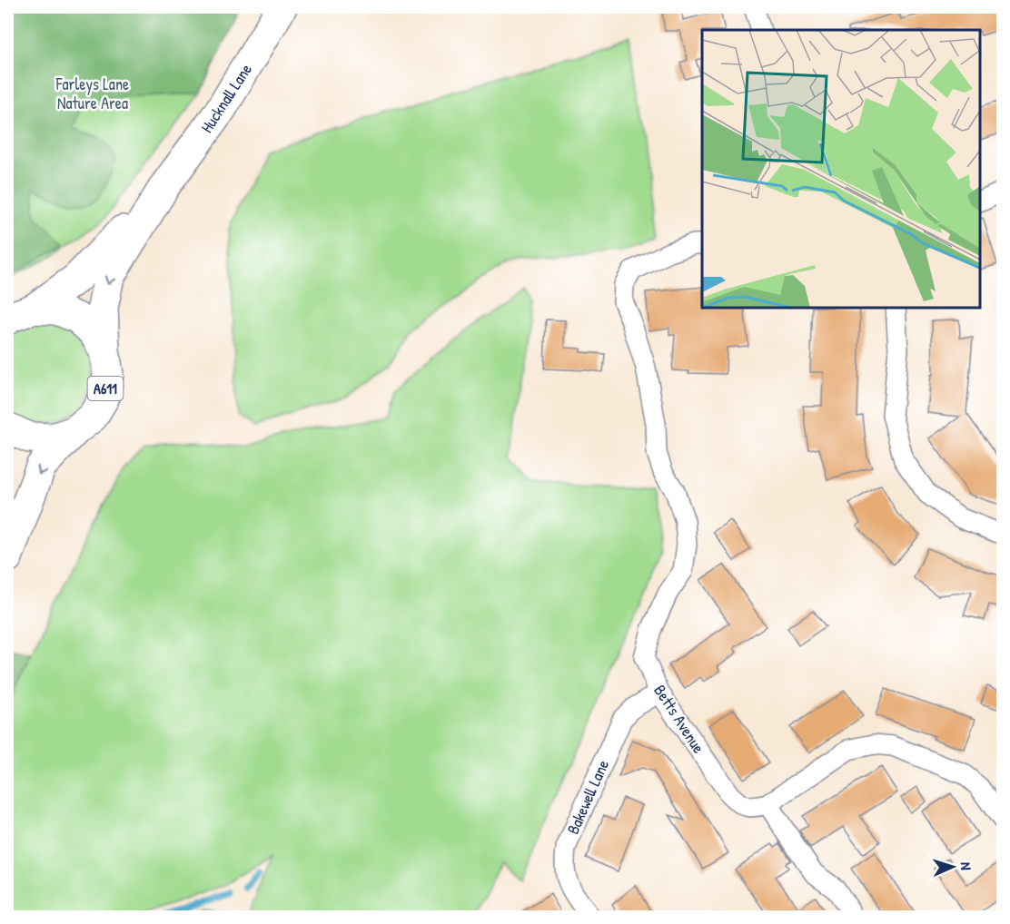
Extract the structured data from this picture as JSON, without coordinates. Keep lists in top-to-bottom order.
{
  "streets": {
    "main road": ["Hucknall Lane", "A611"],
    "street": ["Betts Avenue", "Bakewell Lane"]
  },
  "crossings": [
    ["Betts Avenue", "Bakewell Lane"]
  ],
  "parks": ["Farleys Lane Nature Area"],
  "north": "right"
}
